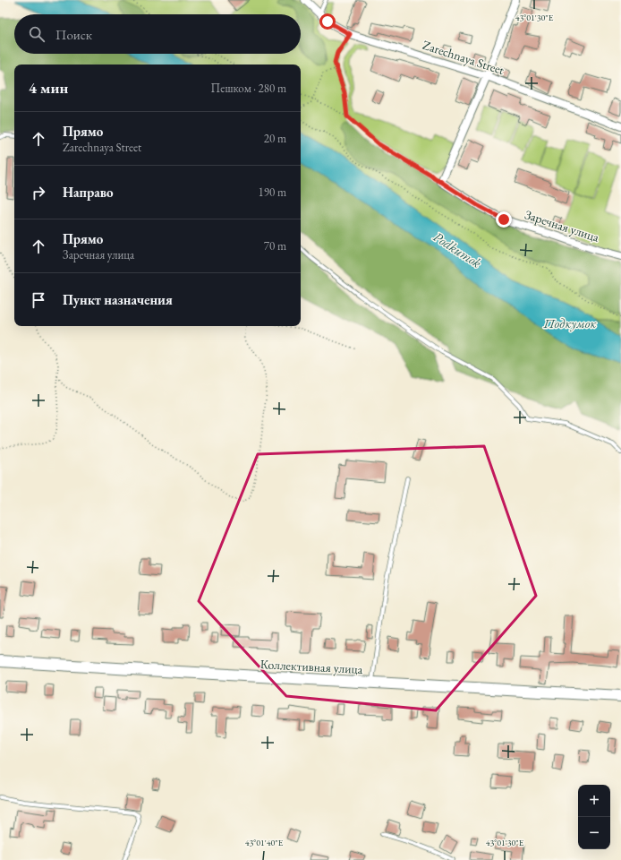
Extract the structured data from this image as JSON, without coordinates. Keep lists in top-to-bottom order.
{
  "streets": {
    "street": ["Zarechnaya Street", "Заречная улица", "Коллективная улица"]
  },
  "water": ["Podkumok", "Подкумок"],
  "page": {
    "search": "Поиск",
    "heading": ["4 мин", "Пешком · 280 m"],
    "list": [
      ["Прямо", "Zarechnaya Street", "20 m"],
      ["Направо", "190 m"],
      ["Прямо", "Заречная улица", "70 m"],
      "Пункт назначения"
    ],
    "map_buttons": ["+", "−"]
  },
  "coordinates": ["43°01'30\"E", "43°01'40\"E"]
}
